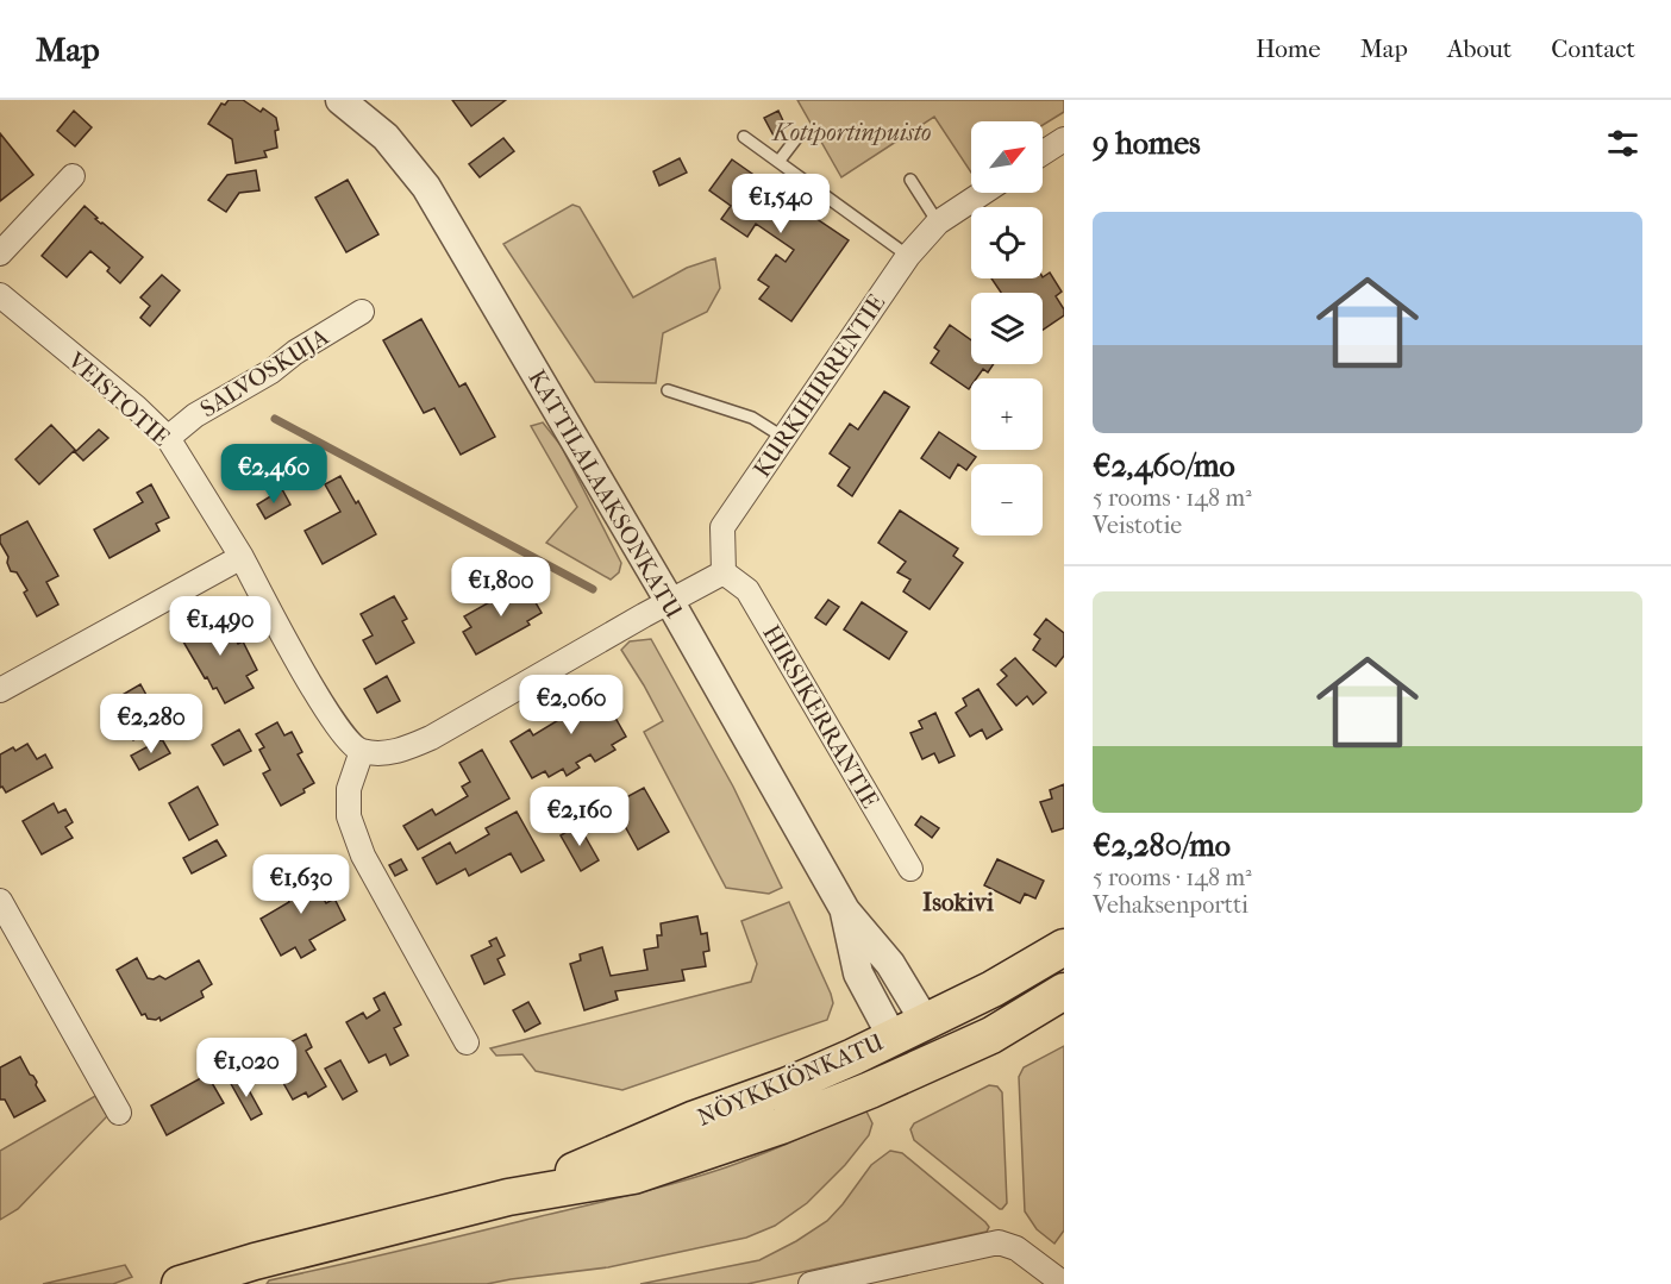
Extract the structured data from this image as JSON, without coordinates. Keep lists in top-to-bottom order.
{
  "streets": {
    "main road": ["NÖYKKIÖNKATU"],
    "street": [
      "SALVOSKUJA",
      "KURKIHIRRENTIE",
      "VEISTOTIE",
      "KATTILALAAKSONKATU",
      "HIRSIKERRANTIE"
    ]
  },
  "crossings": [
    ["SALVOSKUJA", "VEISTOTIE"],
    ["KURKIHIRRENTIE", "HIRSIKERRANTIE"],
    ["KATTILALAAKSONKATU", "NÖYKKIÖNKATU"]
  ],
  "districts": ["Isokivi"],
  "parks": ["Kotiportinpuisto"],
  "north": "top right",
  "page": {
    "header": "Map",
    "nav": [
      "Home",
      "Map",
      "About",
      "Contact"
    ],
    "heading": "9 homes",
    "map_buttons": ["+", "−"],
    "price": [
      "€1,540",
      "€2,460",
      "€1,800",
      "€1,490",
      "€2,060",
      "€2,280",
      "€2,160",
      "€1,630",
      "€1,020"
    ],
    "list": [
      {
        "name": "€2,460/mo",
        "note": "5 rooms · 148 m² · Veistotie"
      },
      {
        "name": "€2,280/mo",
        "note": "5 rooms · 148 m² · Vehaksenportti"
      }
    ]
  }
}
